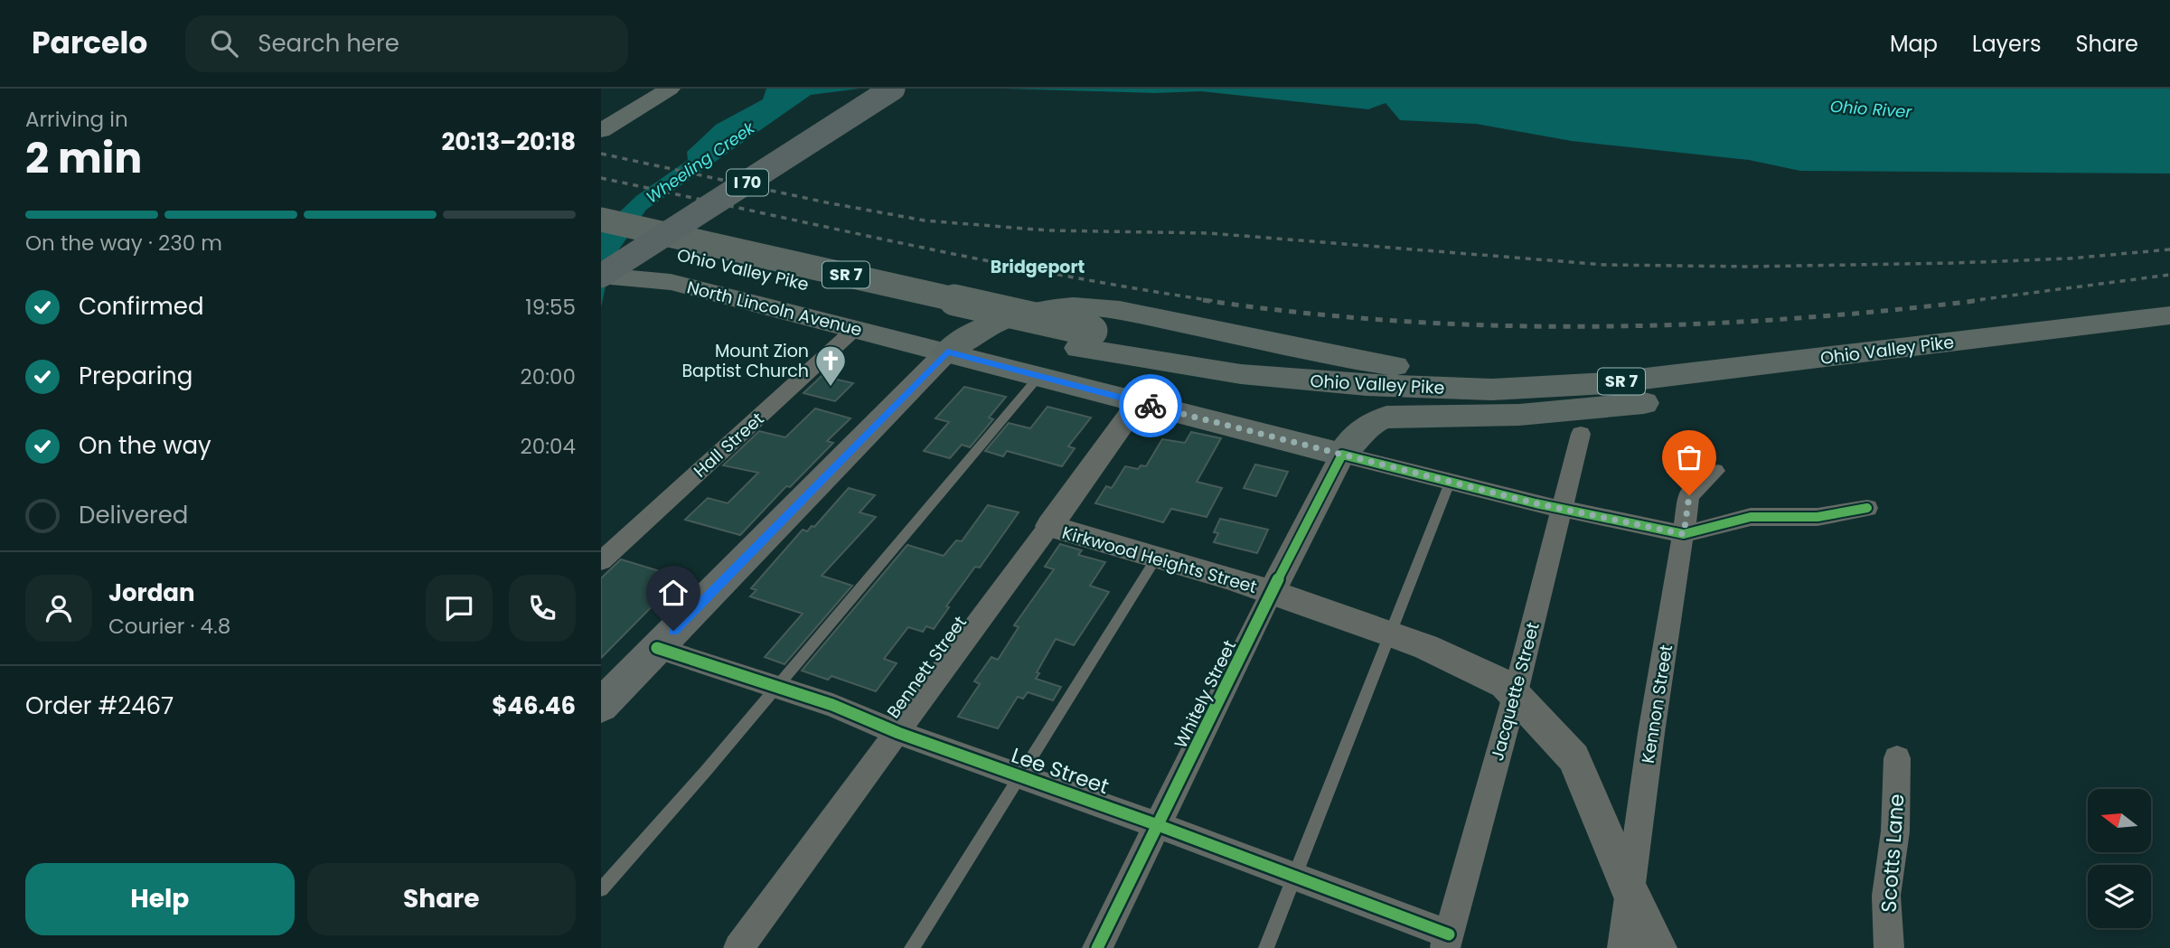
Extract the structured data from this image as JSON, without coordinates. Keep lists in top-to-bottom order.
{
  "streets": {
    "highway": ["I 70", "Ohio Valley Pike", "SR 7"],
    "main road": ["North Lincoln Avenue"],
    "street": [
      "Hall Street",
      "Kirkwood Heights Street",
      "Bennett Street",
      "Jacquette Street",
      "Whitely Street",
      "Kennon Street",
      "Lee Street",
      "Scotts Lane"
    ]
  },
  "crossings": [
    ["I 70", "North Lincoln Avenue"],
    ["North Lincoln Avenue", "Hall Street"],
    ["North Lincoln Avenue", "Bennett Street"],
    ["North Lincoln Avenue", "Whitely Street"],
    ["Kirkwood Heights Street", "Bennett Street"],
    ["Kirkwood Heights Street", "Jacquette Street"],
    ["Kirkwood Heights Street", "Whitely Street"],
    ["Kirkwood Heights Street", "Kennon Street"],
    ["Bennett Street", "Lee Street"],
    ["Jacquette Street", "Lee Street"],
    ["Whitely Street", "Lee Street"]
  ],
  "districts": ["Bridgeport"],
  "water": ["Ohio River", "Wheeling Creek"],
  "places": {
    "church": ["Mount Zion Baptist Church"]
  },
  "north": "left",
  "page": {
    "header": "Parcelo",
    "search": "Search here",
    "nav": ["Map", "Layers", "Share"],
    "heading": ["2 min", "Arriving in", "20:13–20:18"],
    "panel": [
      "Jordan",
      "Courier · 4.8",
      "Order #2467",
      "$46.46"
    ],
    "bar": "On the way · 230 m",
    "list": [
      ["Confirmed", "19:55"],
      ["Preparing", "20:00"],
      ["On the way", "20:04"],
      "Delivered"
    ],
    "buttons": ["Help", "Share"]
  }
}
